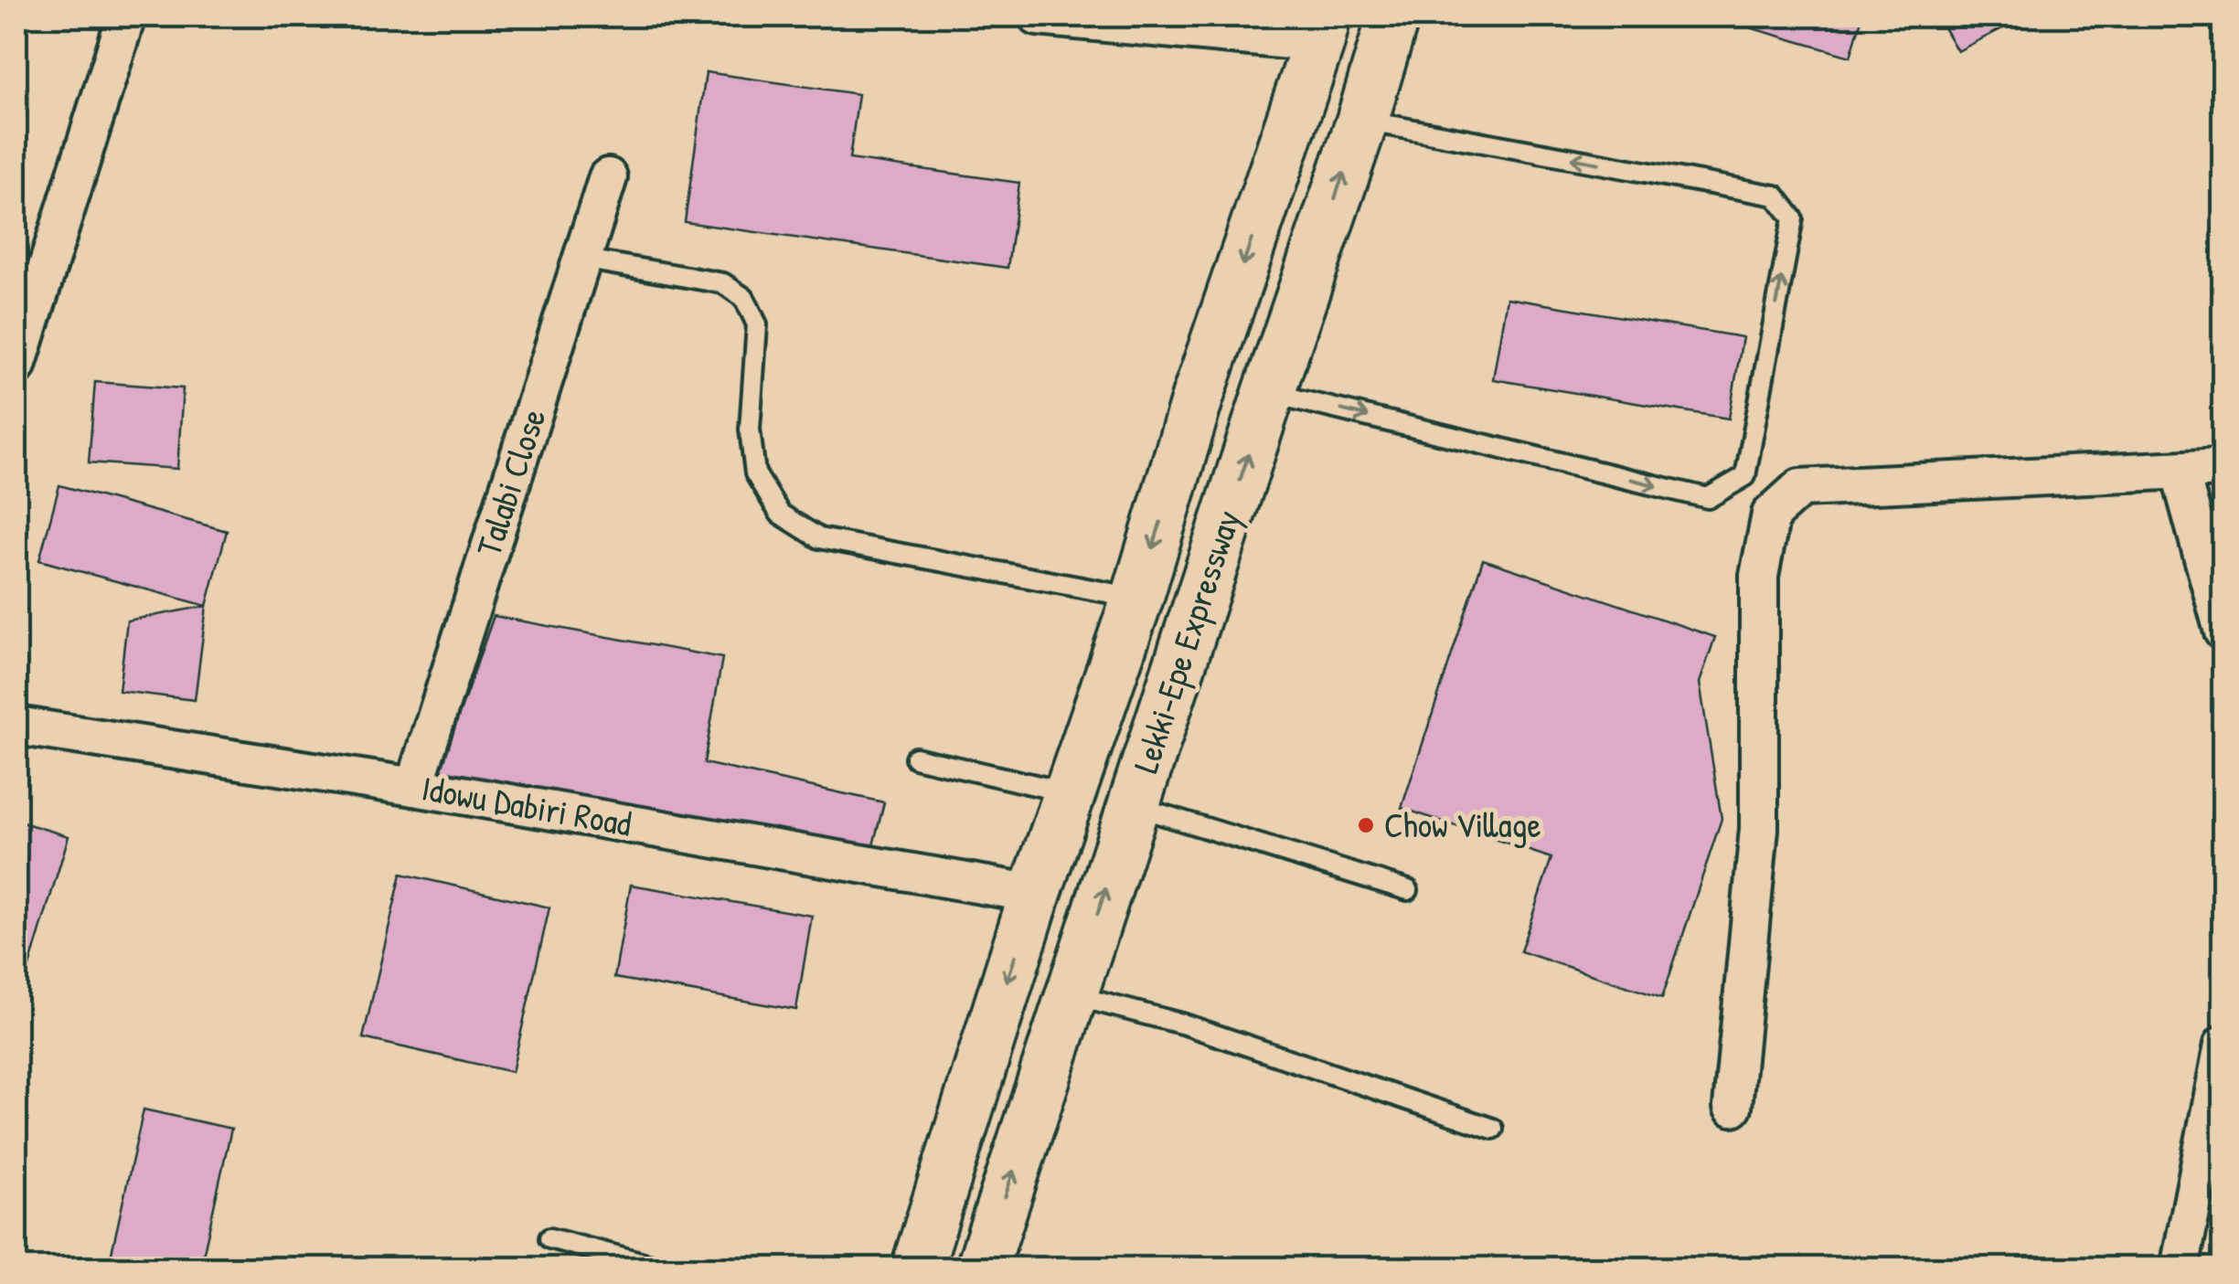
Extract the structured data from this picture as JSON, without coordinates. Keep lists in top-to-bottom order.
{
  "streets": {
    "highway": ["Lekki-Epe Expressway"],
    "street": ["Talabi Close", "Idowu Dabiri Road"]
  },
  "crossings": [
    ["Talabi Close", "Idowu Dabiri Road"],
    ["Lekki-Epe Expressway", "Idowu Dabiri Road"]
  ],
  "places": ["Chow Village"]
}
